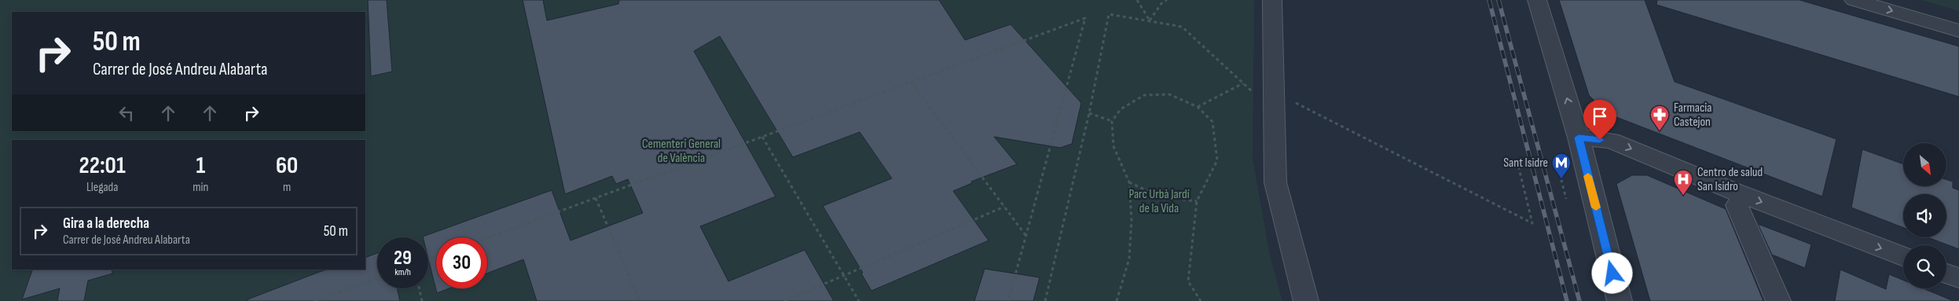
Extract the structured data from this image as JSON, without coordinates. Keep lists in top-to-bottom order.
{
  "parks": ["Cementeri General de València", "Parc Urbà Jardí de la Vida"],
  "places": {
    "pharmacy": ["Farmacia Castejon"],
    "metro station": ["Sant Isidre"],
    "hospital": ["Centro de salud San Isidro"]
  },
  "north": "bottom right",
  "page": {
    "turn": ["50 m", "Carrer de José Andreu Alabarta"],
    "eta": [
      "22:01",
      "Llegada",
      "1",
      "min",
      "60",
      "m"
    ],
    "list": [
      {
        "name": "Gira a la derecha",
        "note": "Carrer de José Andreu Alabarta",
        "value": "50 m"
      }
    ],
    "speed": "29 km/h",
    "limit": "30"
  }
}
